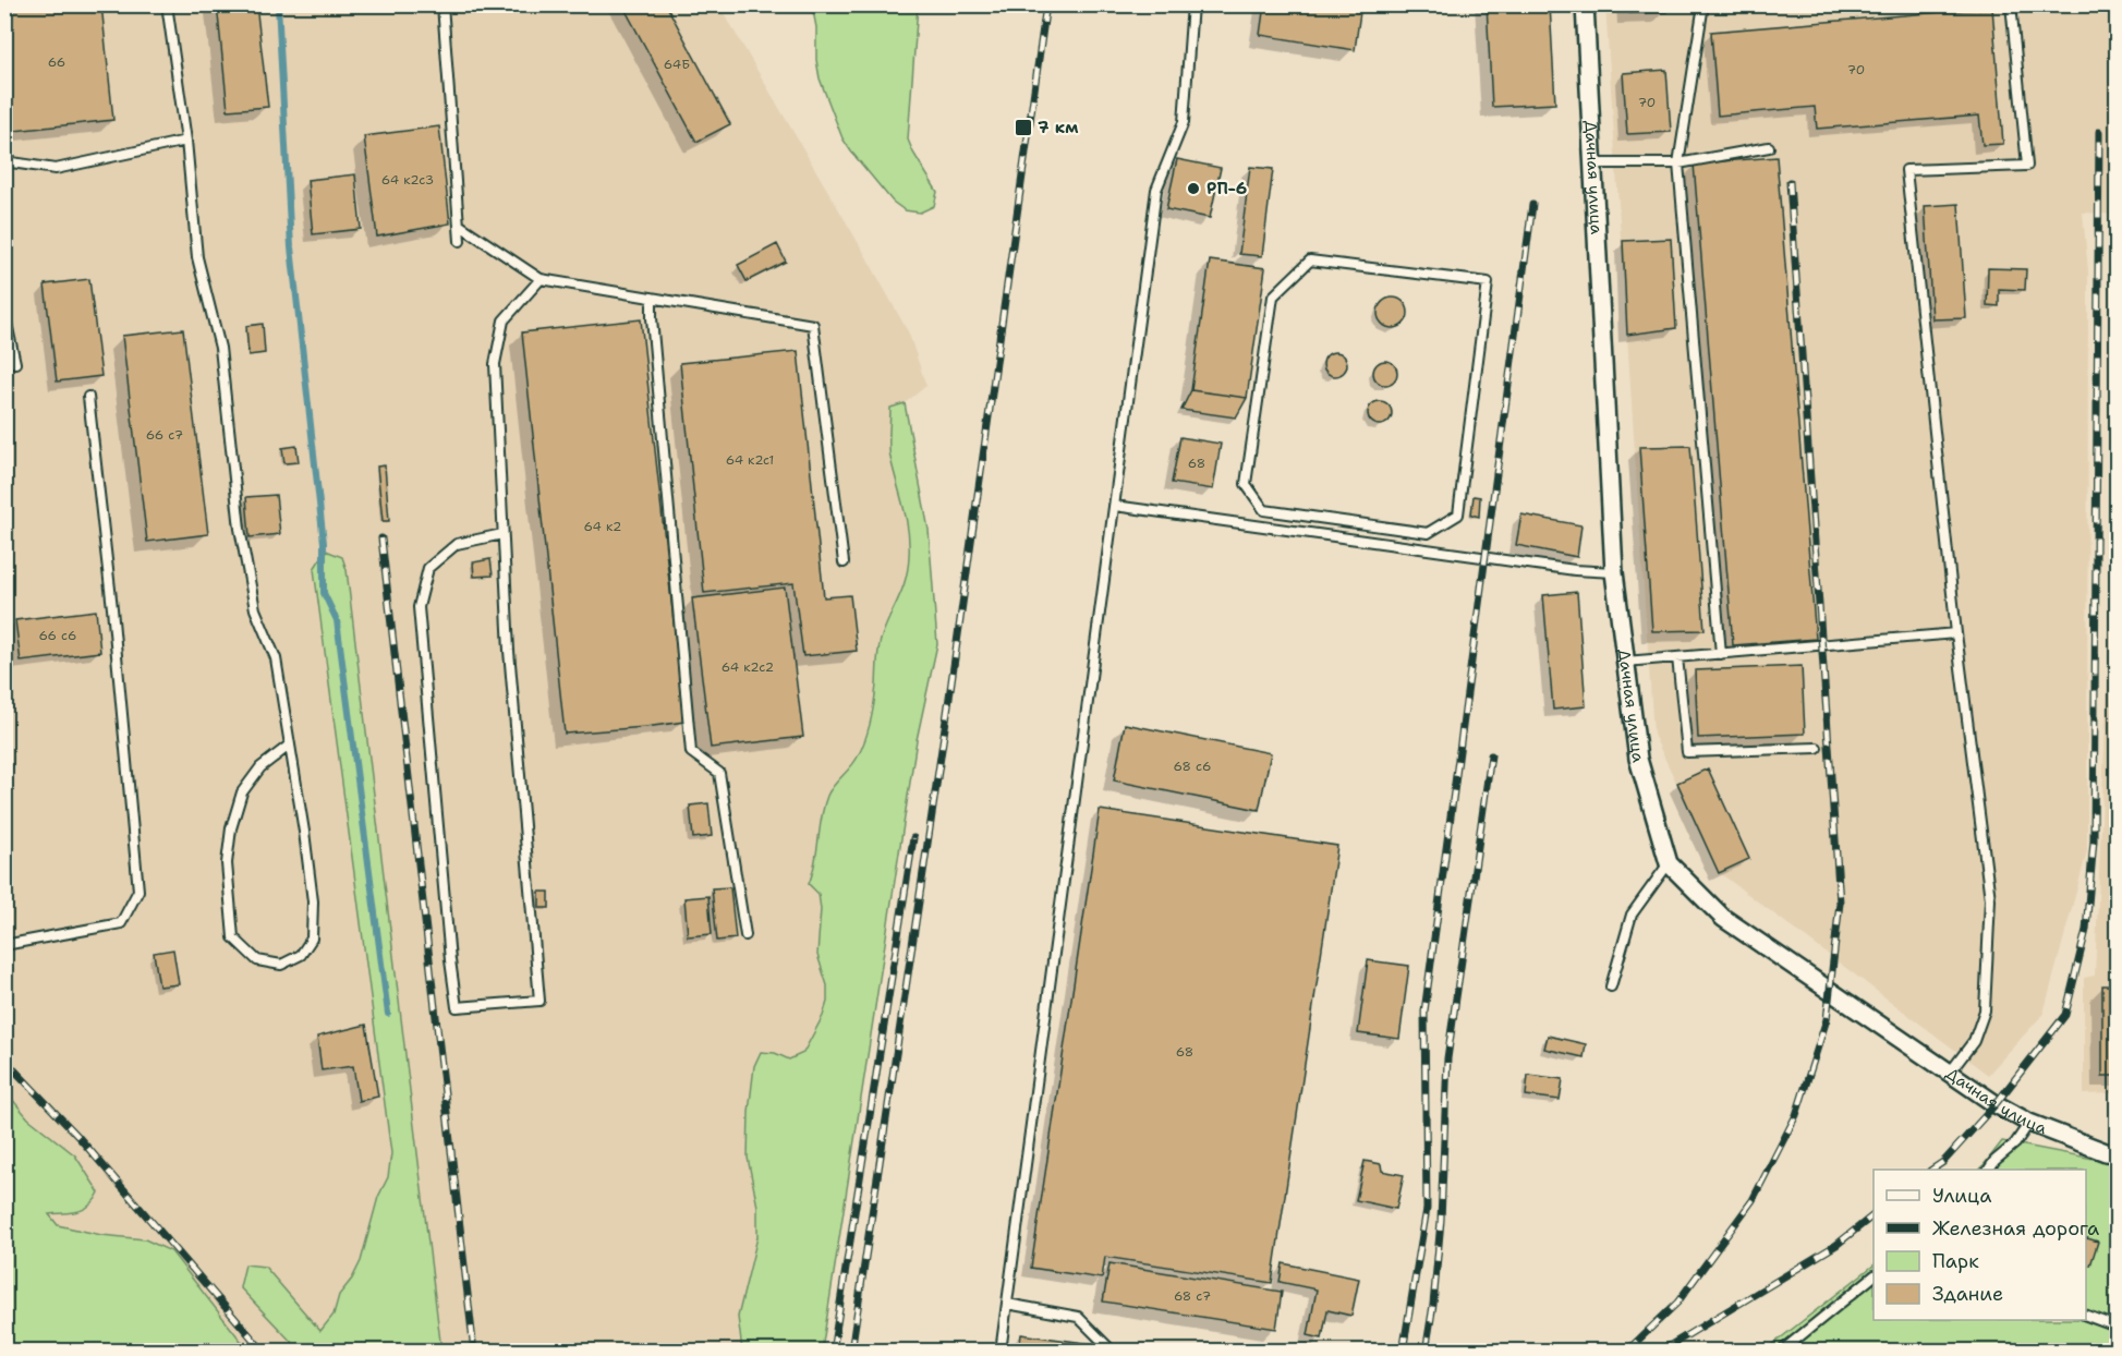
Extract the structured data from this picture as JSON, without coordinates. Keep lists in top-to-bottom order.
{
  "streets": {
    "street": ["Дачная улица"]
  },
  "places": {
    "transit": ["7 км"],
    "other": ["РП-6"]
  },
  "house_numbers": [
    "66",
    "64Б",
    "70",
    "70",
    "64 к2с3",
    "66 с7",
    "64 к2с1",
    "68",
    "64 к2",
    "66 с6",
    "64 к2с2",
    "68 с6",
    "68",
    "68 с7"
  ],
  "legend": [
    "Улица",
    "Железная дорога",
    "Парк",
    "Здание"
  ]
}
